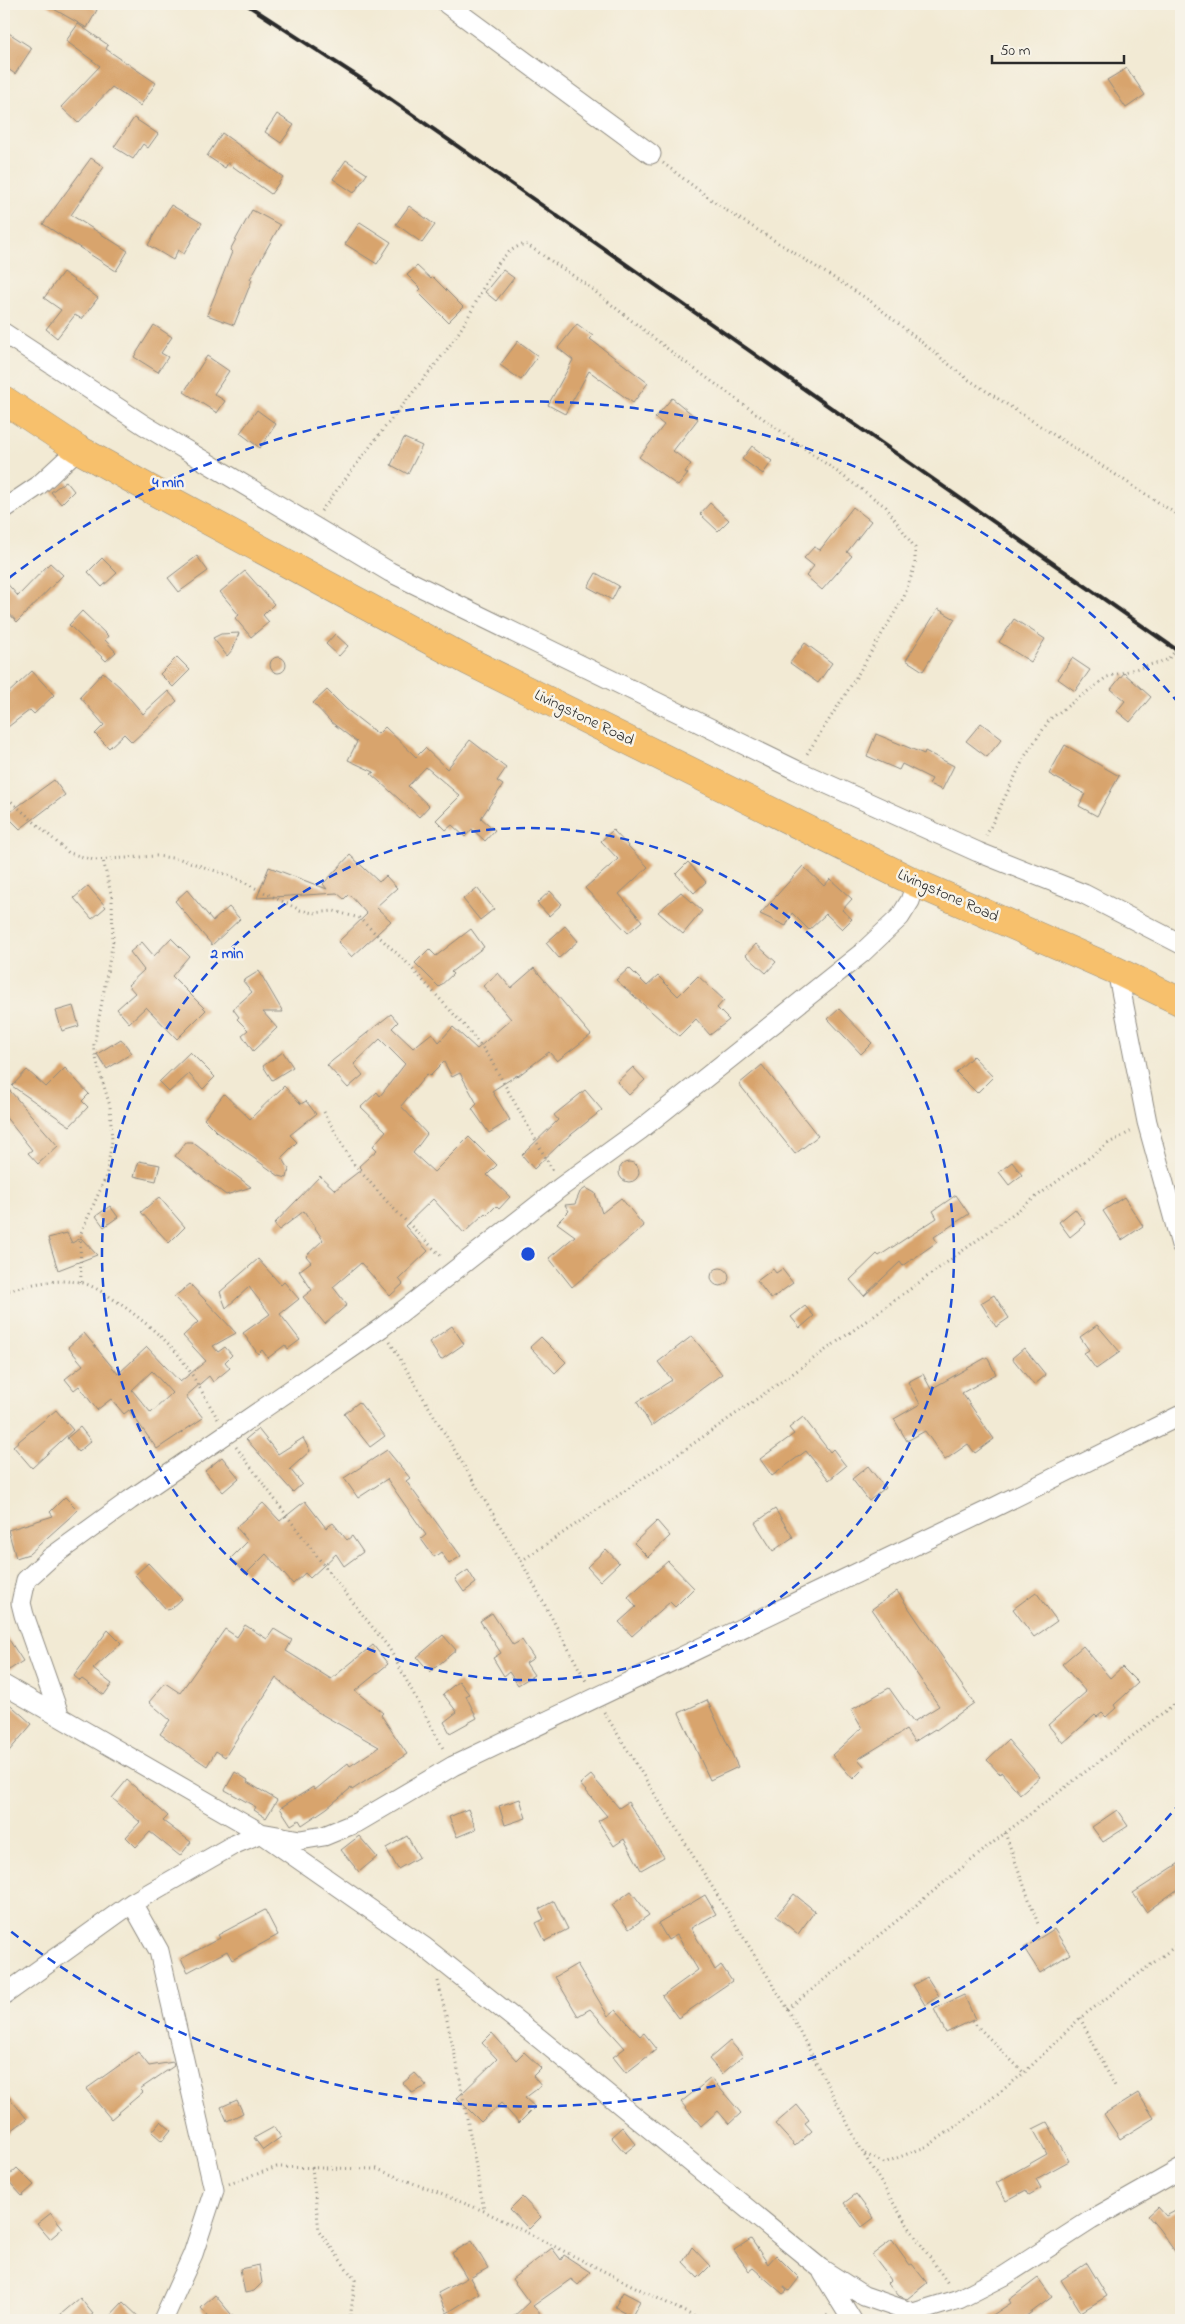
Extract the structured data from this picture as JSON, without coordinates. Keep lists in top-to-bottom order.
{
  "streets": {
    "highway": ["Livingstone Road"]
  },
  "scale_bar": "50 m",
  "rings": ["4 min", "2 min"]
}
